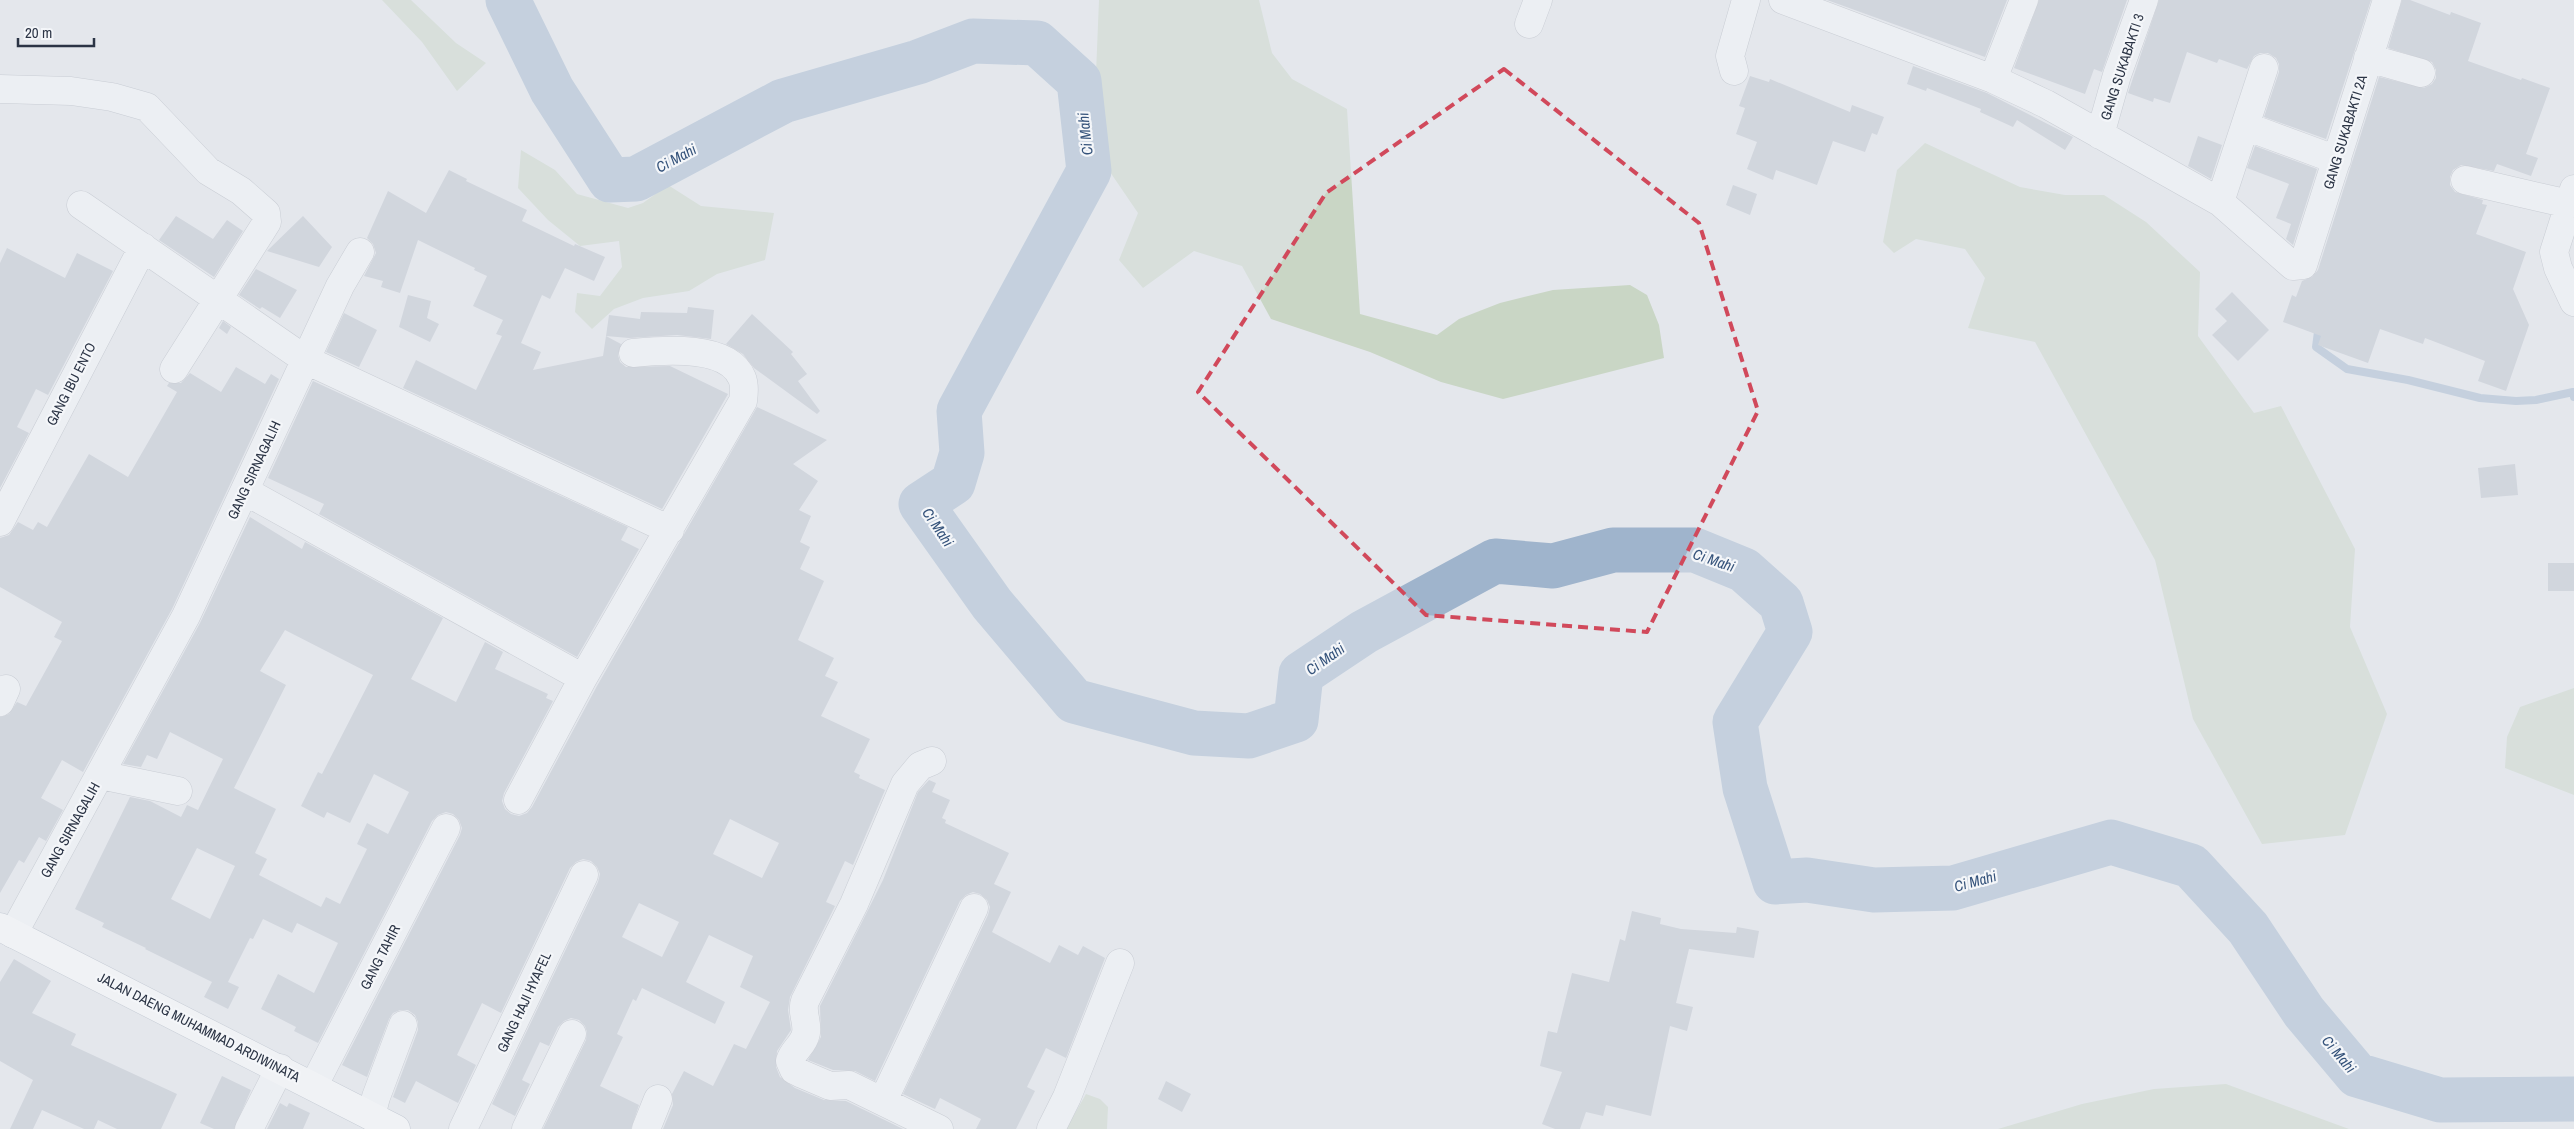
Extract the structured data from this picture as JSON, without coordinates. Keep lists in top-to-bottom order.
{
  "streets": {
    "main road": ["JALAN DAENG MUHAMMAD ARDIWINATA"],
    "street": [
      "GANG SUKABAKTI 3",
      "GANG SUKABAKTI 2A",
      "GANG IBU ENTO",
      "GANG SIRNAGALIH",
      "GANG TAHIR",
      "GANG HAJI HYAFEL"
    ]
  },
  "crossings": [
    ["GANG SIRNAGALIH", "JALAN DAENG MUHAMMAD ARDIWINATA"],
    ["GANG TAHIR", "JALAN DAENG MUHAMMAD ARDIWINATA"]
  ],
  "water": ["Ci Mahi"],
  "scale_bar": "20 m"
}
